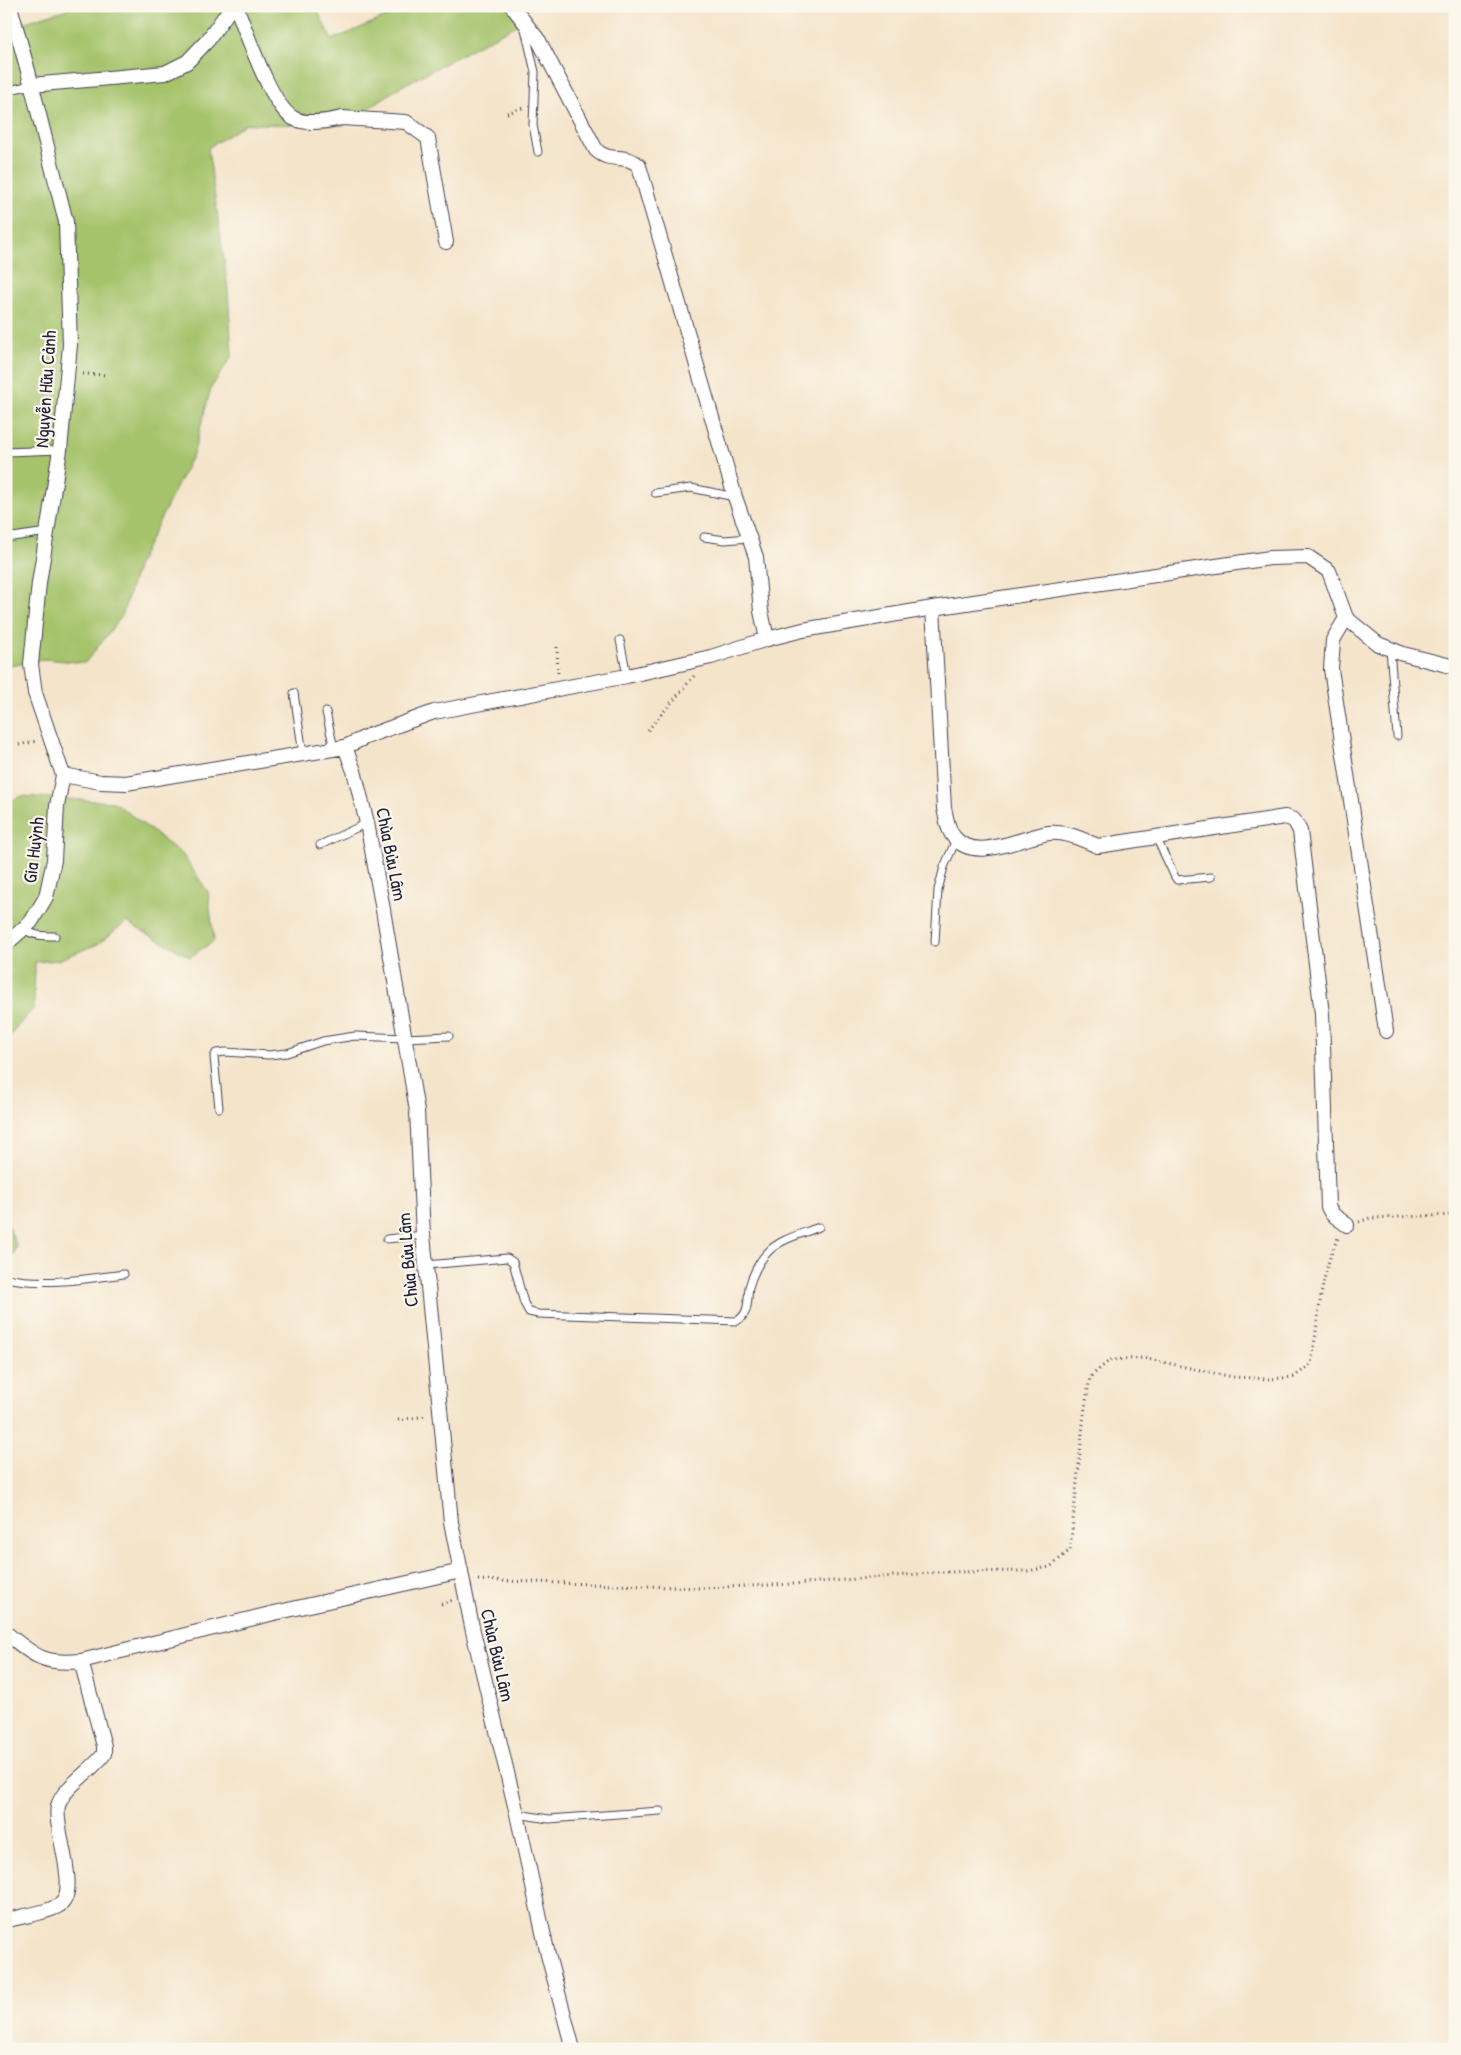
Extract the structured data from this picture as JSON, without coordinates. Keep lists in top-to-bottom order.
{
  "streets": {
    "street": ["Nguyễn Hữu Cảnh", "Gia Huỳnh", "Chùa Bửu Lâm"]
  },
  "crossings": [
    ["Nguyễn Hữu Cảnh", "Gia Huỳnh"]
  ]
}
